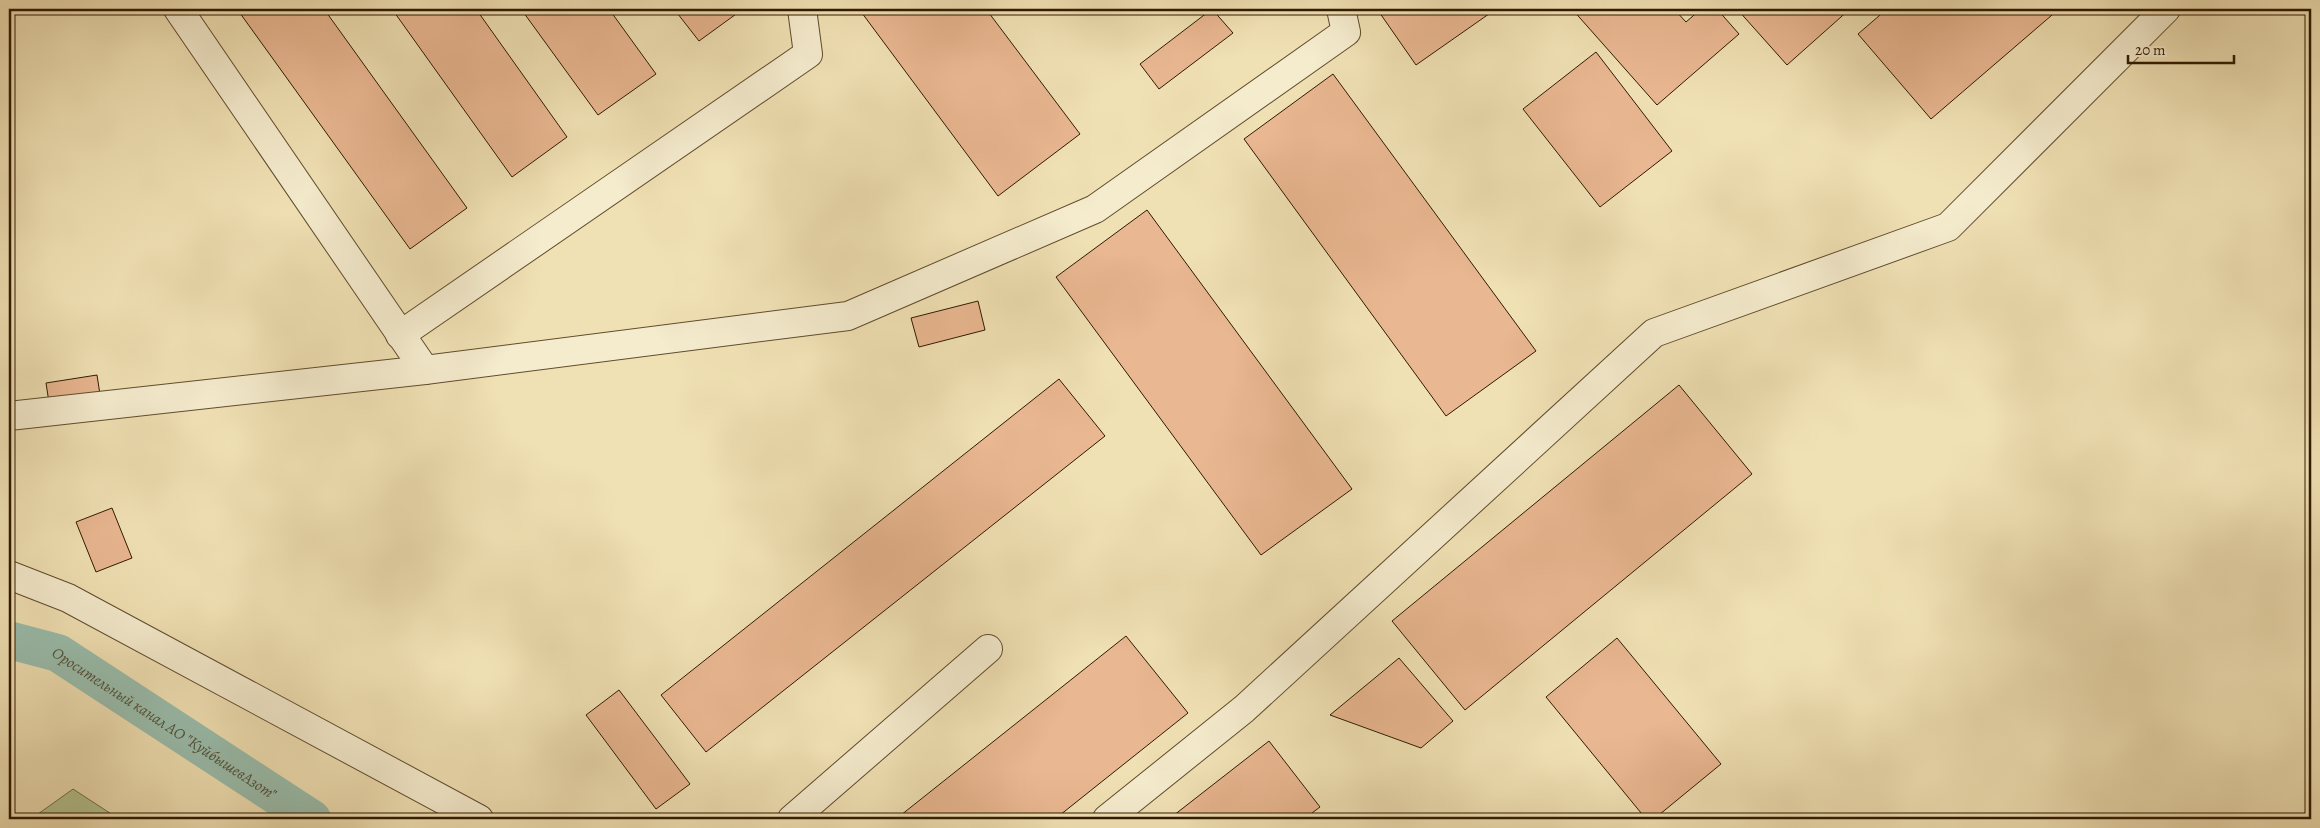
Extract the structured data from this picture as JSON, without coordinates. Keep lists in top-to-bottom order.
{
  "water": ["Оросительный канал АО \"КуйбышевАзот\""],
  "scale_bar": "20 m"
}
